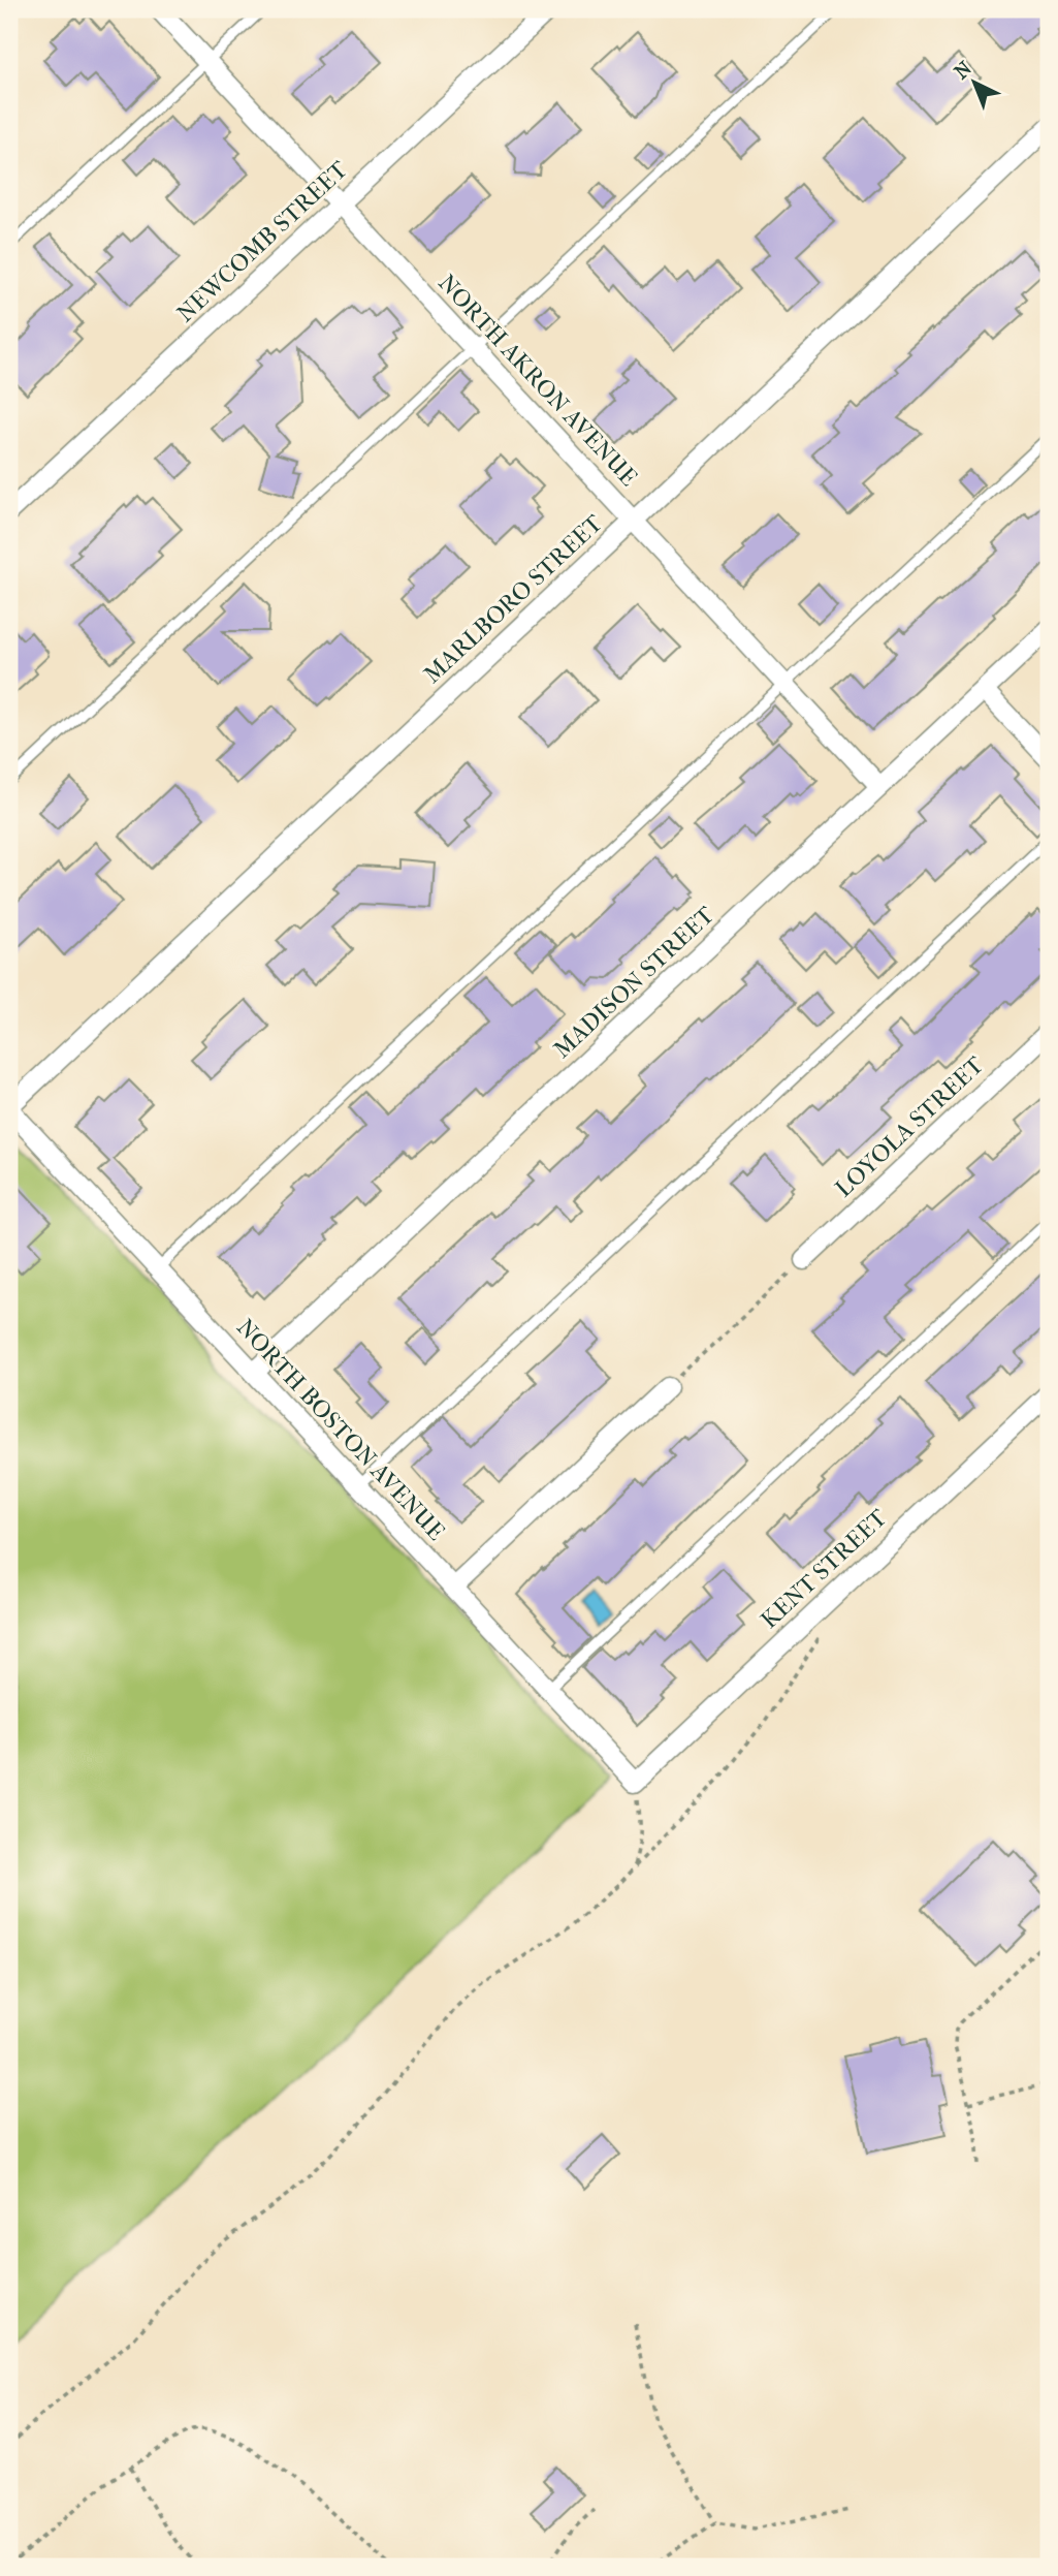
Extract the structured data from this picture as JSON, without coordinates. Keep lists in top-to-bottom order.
{
  "streets": {
    "street": [
      "NEWCOMB STREET",
      "NORTH AKRON AVENUE",
      "MARLBORO STREET",
      "MADISON STREET",
      "LOYOLA STREET",
      "NORTH BOSTON AVENUE",
      "KENT STREET"
    ]
  },
  "crossings": [
    ["NEWCOMB STREET", "NORTH AKRON AVENUE"],
    ["NORTH AKRON AVENUE", "MARLBORO STREET"],
    ["NORTH AKRON AVENUE", "MADISON STREET"],
    ["MARLBORO STREET", "NORTH BOSTON AVENUE"],
    ["MADISON STREET", "NORTH BOSTON AVENUE"],
    ["NORTH BOSTON AVENUE", "KENT STREET"]
  ],
  "north": "top left"
}
